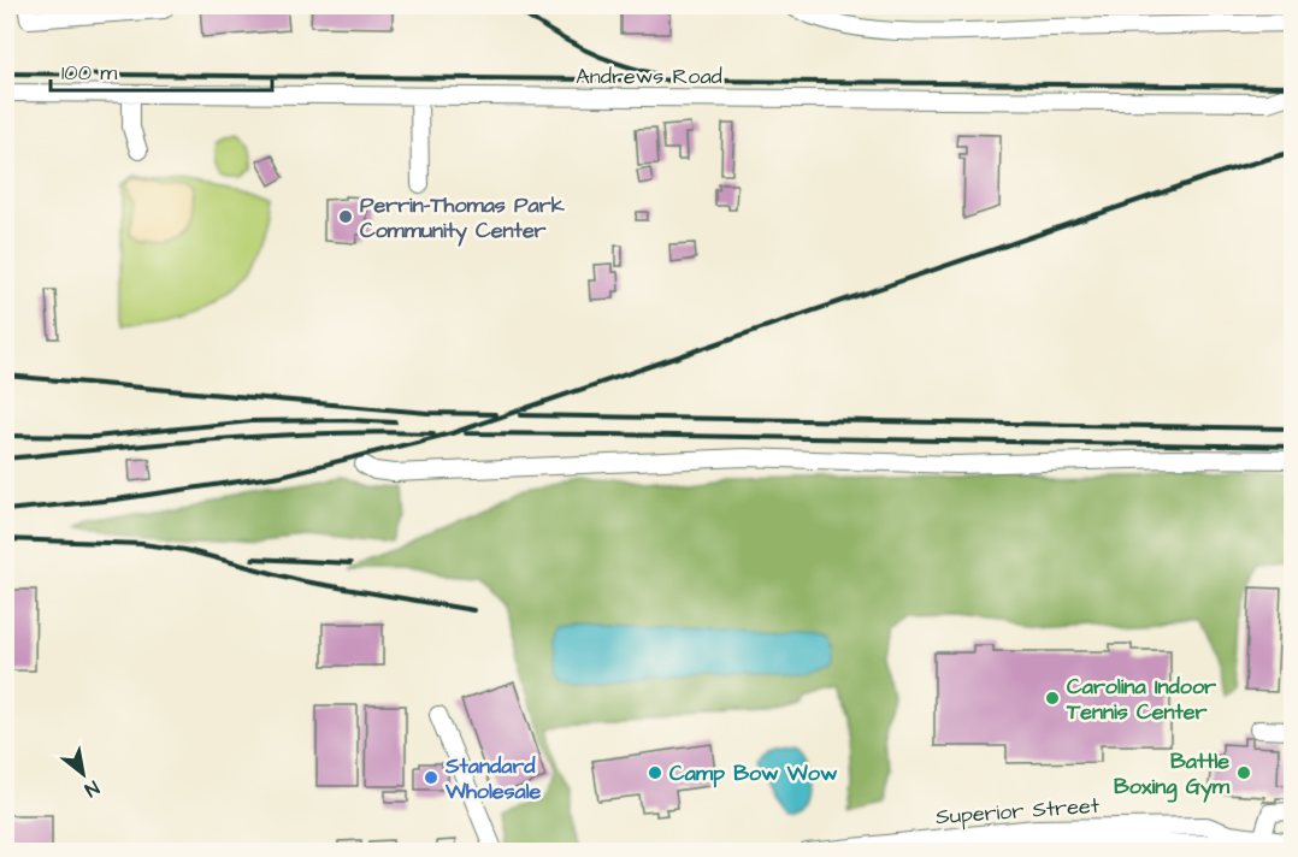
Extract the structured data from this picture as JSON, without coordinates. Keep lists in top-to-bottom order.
{
  "streets": {
    "street": ["Andrews Road", "Superior Street"]
  },
  "places": [
    "Perrin-Thomas Park Community Center",
    "Carolina Indoor Tennis Center",
    "Camp Bow Wow",
    "Battle Boxing Gym",
    "Standard Wholesale"
  ],
  "scale_bar": "100 m",
  "north": "bottom right"
}
